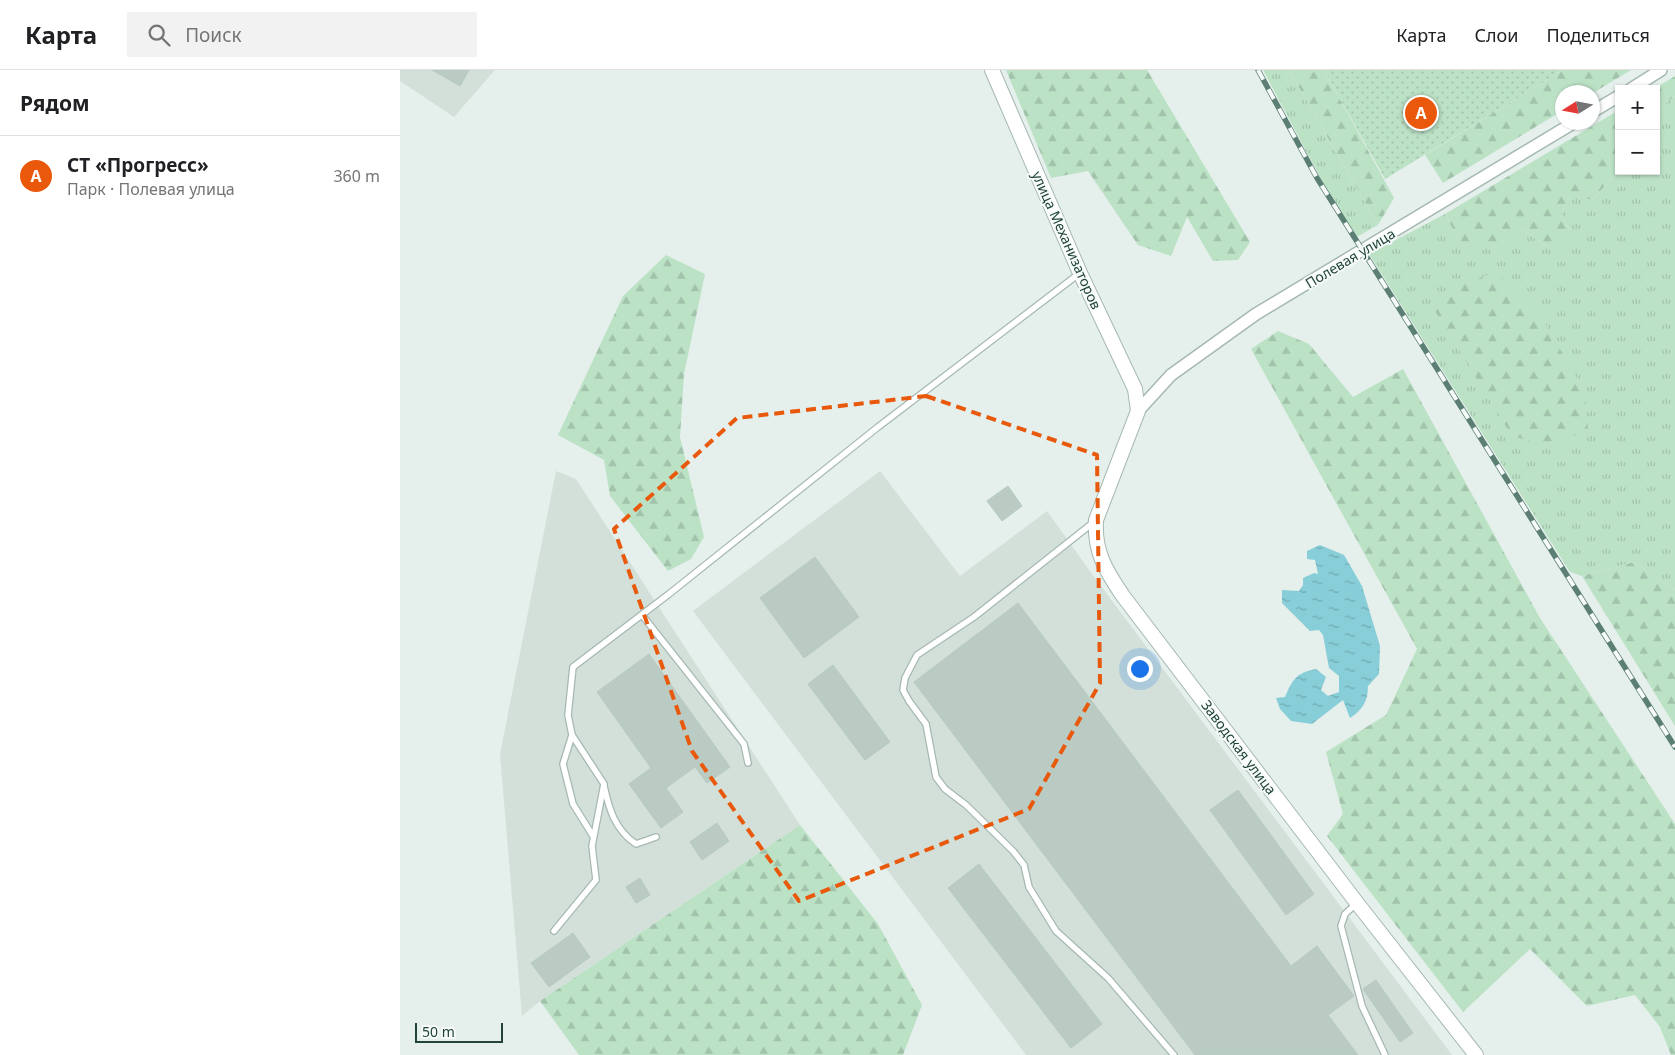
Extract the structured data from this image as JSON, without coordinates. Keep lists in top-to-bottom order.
{
  "streets": {
    "street": ["улица Механизаторов", "Полевая улица", "Заводская улица"]
  },
  "crossings": [
    ["улица Механизаторов", "Полевая улица"],
    ["улица Механизаторов", "Заводская улица"],
    ["Полевая улица", "Заводская улица"]
  ],
  "scale_bar": "50 m",
  "north": "left",
  "page": {
    "header": "Карта",
    "search": "Поиск",
    "nav": ["Карта", "Слои", "Поделиться"],
    "heading": "Рядом",
    "map_buttons": ["+", "−"],
    "pins": "A",
    "list": [
      {
        "mark": "A",
        "name": "СТ «Прогресс»",
        "note": "Парк · Полевая улица",
        "value": "360 m"
      }
    ],
    "scale": "50 m"
  }
}
